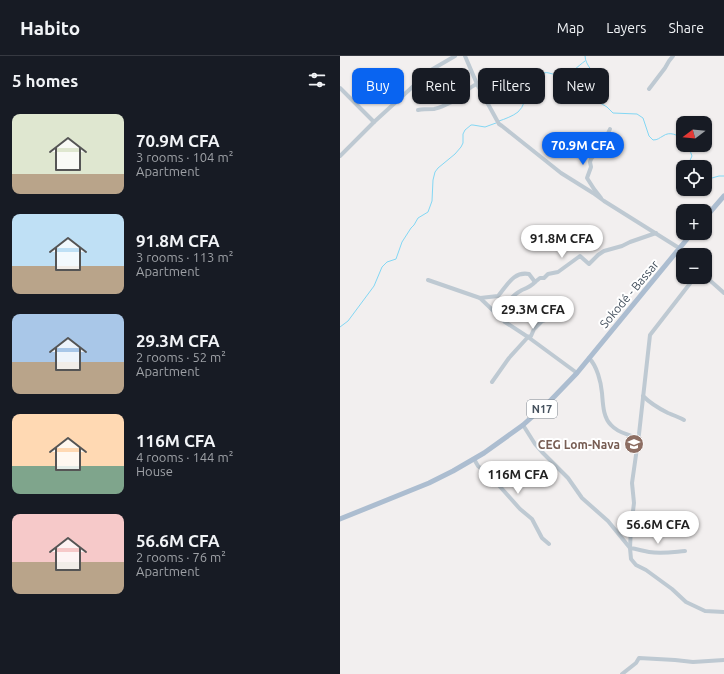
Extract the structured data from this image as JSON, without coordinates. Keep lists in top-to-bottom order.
{
  "streets": {
    "main road": ["Sokodé - Bassar", "N17"]
  },
  "places": {
    "school or university": ["CEG Lom-Nava"]
  },
  "north": "left",
  "page": {
    "header": "Habito",
    "nav": ["Map", "Layers", "Share"],
    "heading": "5 homes",
    "chip": [
      "Buy",
      "Rent",
      "Filters",
      "New"
    ],
    "list": [
      {
        "name": "70.9M CFA",
        "note": "3 rooms · 104 m² · Apartment"
      },
      {
        "name": "91.8M CFA",
        "note": "3 rooms · 113 m² · Apartment"
      },
      {
        "name": "29.3M CFA",
        "note": "2 rooms · 52 m² · Apartment"
      },
      {
        "name": "116M CFA",
        "note": "4 rooms · 144 m² · House"
      },
      {
        "name": "56.6M CFA",
        "note": "2 rooms · 76 m² · Apartment"
      }
    ],
    "map_buttons": ["+", "−"],
    "price": [
      "70.9M CFA",
      "91.8M CFA",
      "29.3M CFA",
      "116M CFA",
      "56.6M CFA"
    ]
  }
}
